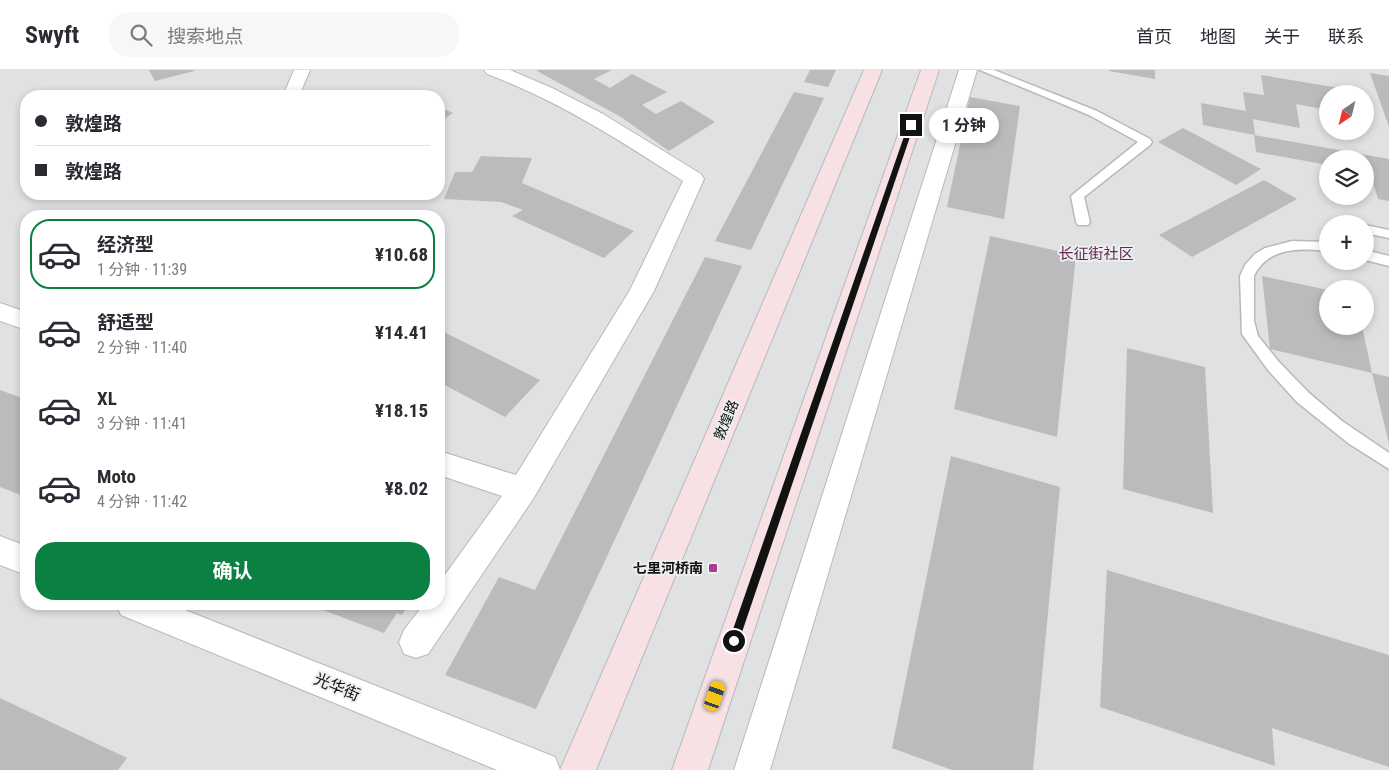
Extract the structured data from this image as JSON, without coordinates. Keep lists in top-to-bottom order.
{
  "streets": {
    "main road": ["敦煌路"],
    "street": ["光华街"]
  },
  "districts": ["长征街社区"],
  "places": {
    "transit": ["七里河桥南"]
  },
  "north": "bottom left",
  "page": {
    "header": "Swyft",
    "search": "搜索地点",
    "nav": [
      "首页",
      "地图",
      "关于",
      "联系"
    ],
    "map_buttons": ["+", "−"],
    "banner": ["敦煌路", "敦煌路"],
    "bubble": "1 分钟",
    "list": [
      {
        "name": "经济型",
        "note": "1 分钟 · 11:39",
        "value": "¥10.68"
      },
      {
        "name": "舒适型",
        "note": "2 分钟 · 11:40",
        "value": "¥14.41"
      },
      {
        "name": "XL",
        "note": "3 分钟 · 11:41",
        "value": "¥18.15"
      },
      {
        "name": "Moto",
        "note": "4 分钟 · 11:42",
        "value": "¥8.02"
      }
    ],
    "buttons": "确认"
  }
}
